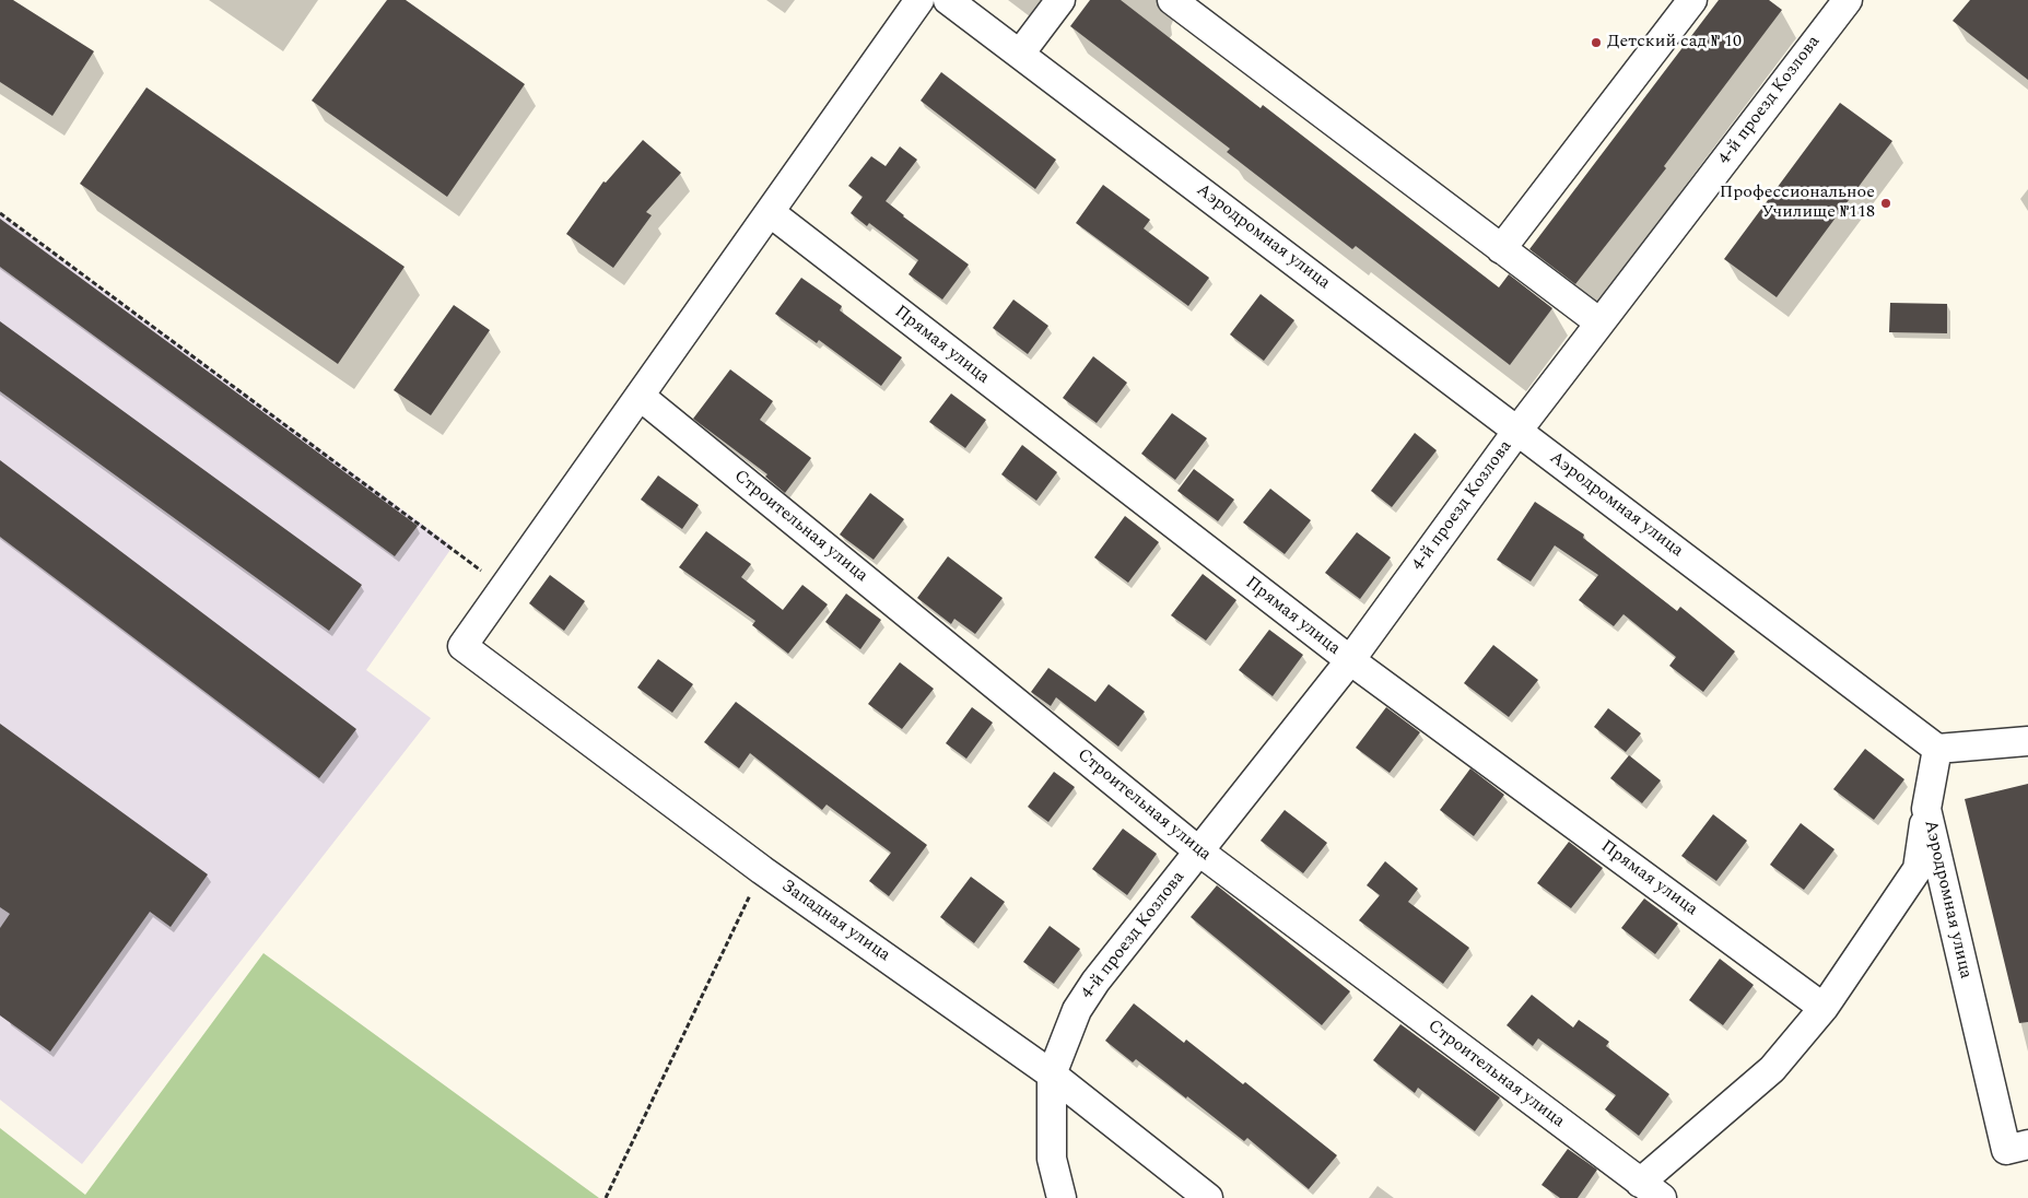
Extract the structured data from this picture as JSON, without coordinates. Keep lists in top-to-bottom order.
{
  "streets": {
    "street": [
      "4-й проезд Козлова",
      "Аэродромная улица",
      "Прямая улица",
      "Строительная улица",
      "Западная улица"
    ]
  },
  "crossings": [
    ["4-й проезд Козлова", "Аэродромная улица"],
    ["4-й проезд Козлова", "Прямая улица"],
    ["4-й проезд Козлова", "Строительная улица"],
    ["4-й проезд Козлова", "Западная улица"]
  ],
  "places": ["Детский сад № 10", "Профессиональное Училище №118"]
}
